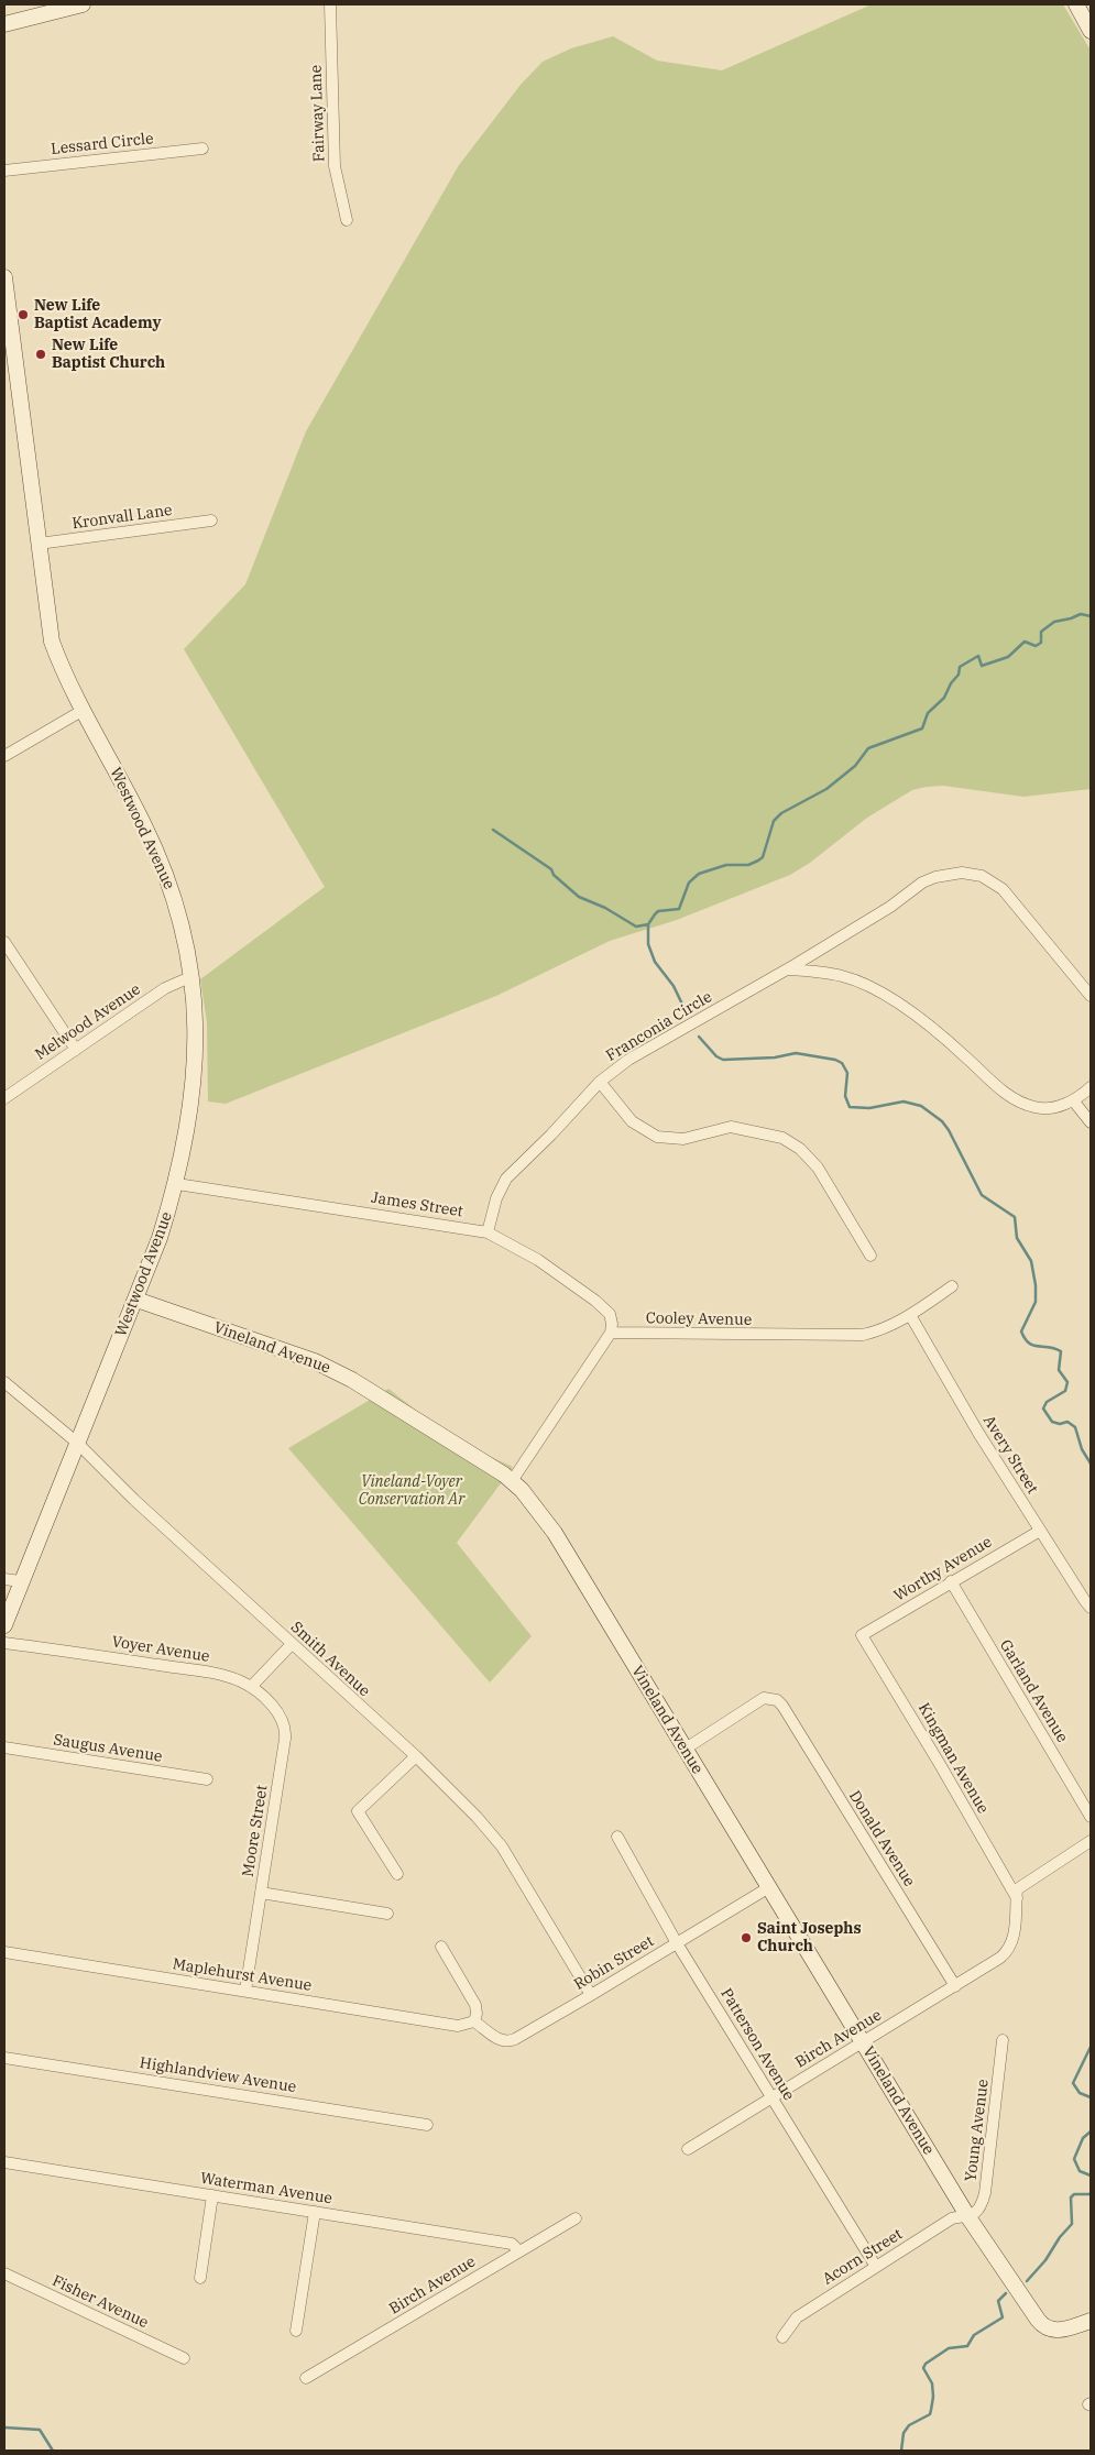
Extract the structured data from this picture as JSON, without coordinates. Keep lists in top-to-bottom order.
{
  "streets": {
    "street": [
      "Fairway Lane",
      "Lessard Circle",
      "Kronvall Lane",
      "Westwood Avenue",
      "Melwood Avenue",
      "Franconia Circle",
      "James Street",
      "Cooley Avenue",
      "Vineland Avenue",
      "Avery Street",
      "Worthy Avenue",
      "Voyer Avenue",
      "Smith Avenue",
      "Garland Avenue",
      "Saugus Avenue",
      "Kingman Avenue",
      "Moore Street",
      "Donald Avenue",
      "Robin Street",
      "Maplehurst Avenue",
      "Birch Avenue",
      "Patterson Avenue",
      "Highlandview Avenue",
      "Young Avenue",
      "Waterman Avenue",
      "Acorn Street",
      "Fisher Avenue"
    ]
  },
  "crossings": [
    ["Kronvall Lane", "Westwood Avenue"],
    ["Westwood Avenue", "Melwood Avenue"],
    ["Westwood Avenue", "James Street"],
    ["Westwood Avenue", "Vineland Avenue"],
    ["Westwood Avenue", "Smith Avenue"],
    ["Franconia Circle", "James Street"],
    ["James Street", "Cooley Avenue"],
    ["Cooley Avenue", "Avery Street"],
    ["Vineland Avenue", "Donald Avenue"],
    ["Vineland Avenue", "Robin Street"],
    ["Vineland Avenue", "Birch Avenue"],
    ["Vineland Avenue", "Young Avenue"],
    ["Vineland Avenue", "Acorn Street"],
    ["Avery Street", "Worthy Avenue"],
    ["Worthy Avenue", "Garland Avenue"],
    ["Worthy Avenue", "Kingman Avenue"],
    ["Voyer Avenue", "Moore Street"],
    ["Smith Avenue", "Robin Street"],
    ["Kingman Avenue", "Birch Avenue"],
    ["Moore Street", "Maplehurst Avenue"],
    ["Donald Avenue", "Birch Avenue"],
    ["Robin Street", "Maplehurst Avenue"],
    ["Robin Street", "Patterson Avenue"],
    ["Birch Avenue", "Patterson Avenue"],
    ["Birch Avenue", "Waterman Avenue"],
    ["Patterson Avenue", "Acorn Street"],
    ["Young Avenue", "Acorn Street"]
  ],
  "parks": ["Vineland-Voyer Conservation Ar"],
  "places": ["New Life Baptist Academy", "New Life Baptist Church", "Saint Josephs Church"]
}
